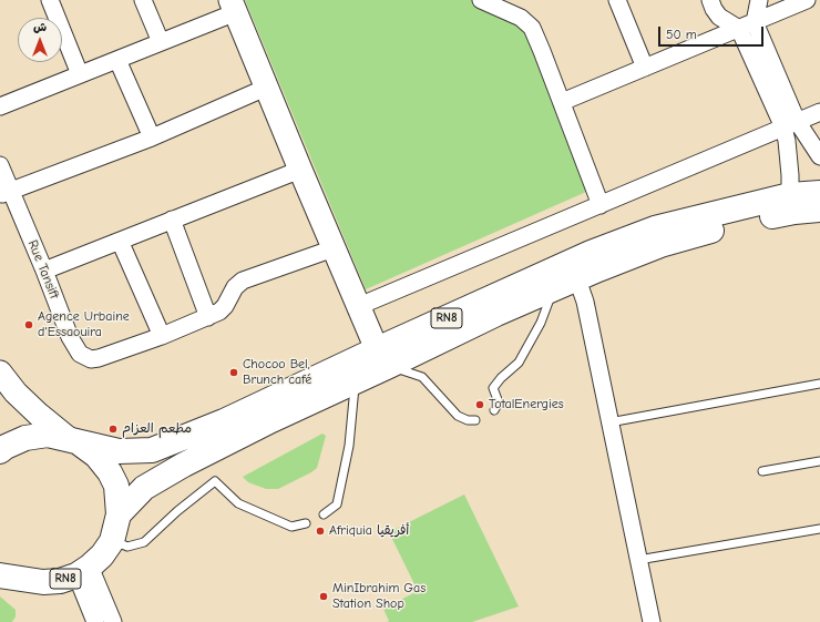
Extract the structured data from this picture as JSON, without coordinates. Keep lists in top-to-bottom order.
{
  "streets": {
    "highway": ["RN8"],
    "street": ["Rue Tansift"]
  },
  "places": [
    "Agence Urbaine d'Essaouira",
    "Chocoo Bel, Brunch café",
    "TotalEnergies",
    "مطعم العزام",
    "Afriquia أفريقيا",
    "MinIbrahim Gas Station Shop"
  ],
  "scale_bar": "50 m",
  "north": "top"
}
